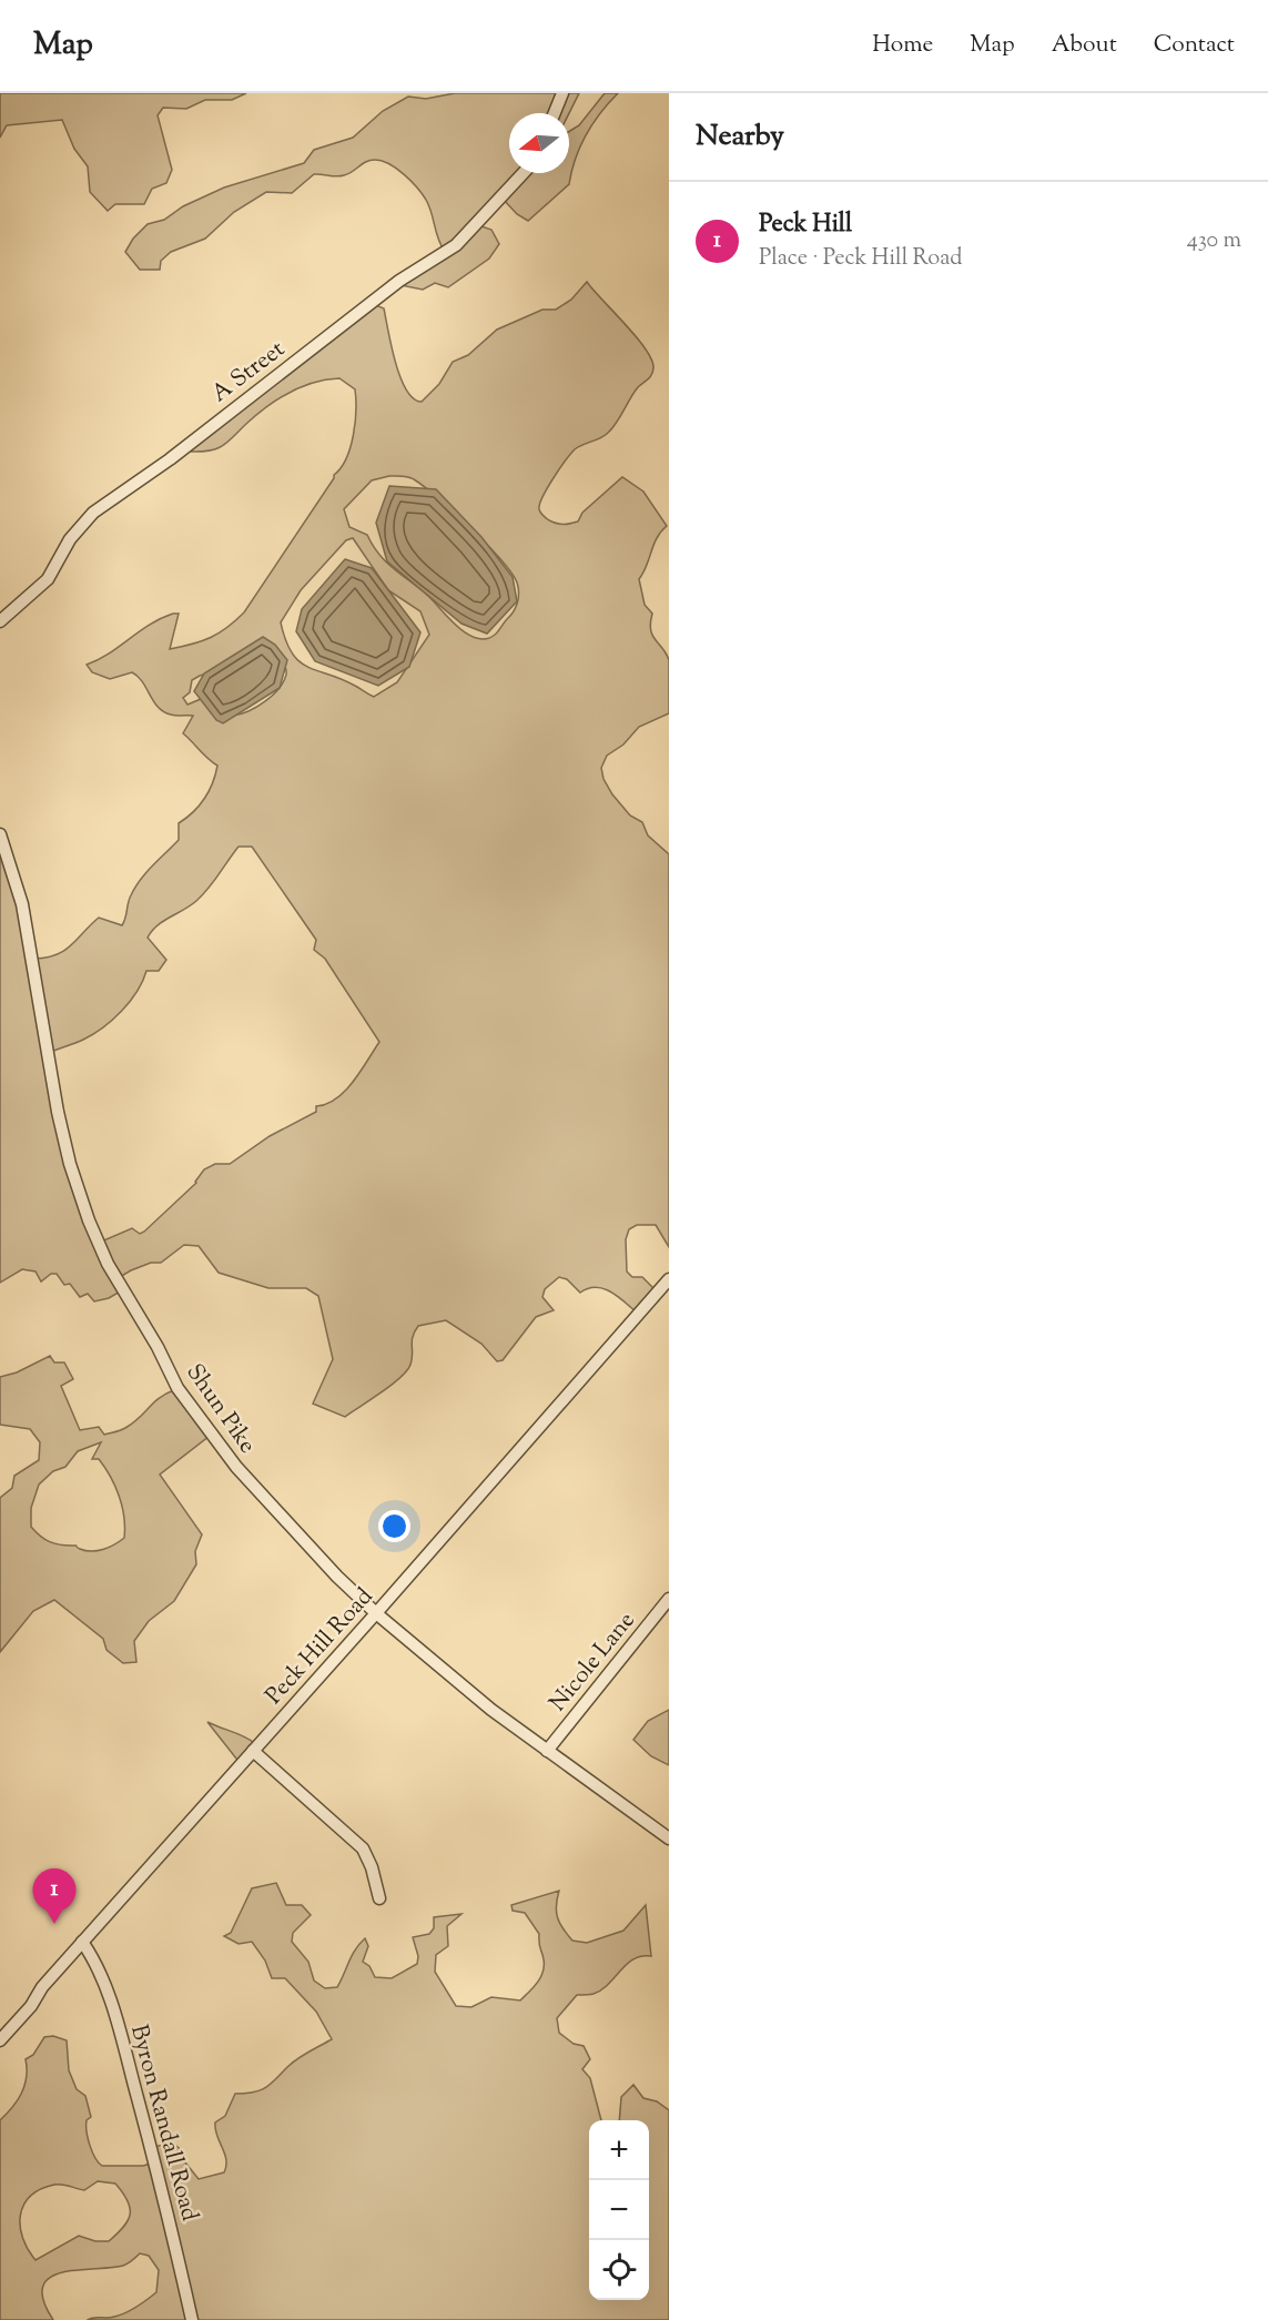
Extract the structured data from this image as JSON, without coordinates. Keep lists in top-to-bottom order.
{
  "streets": {
    "street": [
      "A Street",
      "Shun Pike",
      "Peck Hill Road",
      "Nicole Lane",
      "Byron Randall Road"
    ]
  },
  "crossings": [
    ["Shun Pike", "Peck Hill Road"],
    ["Shun Pike", "Nicole Lane"],
    ["Peck Hill Road", "Byron Randall Road"]
  ],
  "north": "left",
  "page": {
    "header": "Map",
    "nav": [
      "Home",
      "Map",
      "About",
      "Contact"
    ],
    "heading": "Nearby",
    "list": [
      {
        "mark": "1",
        "name": "Peck Hill",
        "note": "Place · Peck Hill Road",
        "value": "430 m"
      }
    ],
    "pins": "1",
    "map_buttons": ["+", "−"]
  }
}
